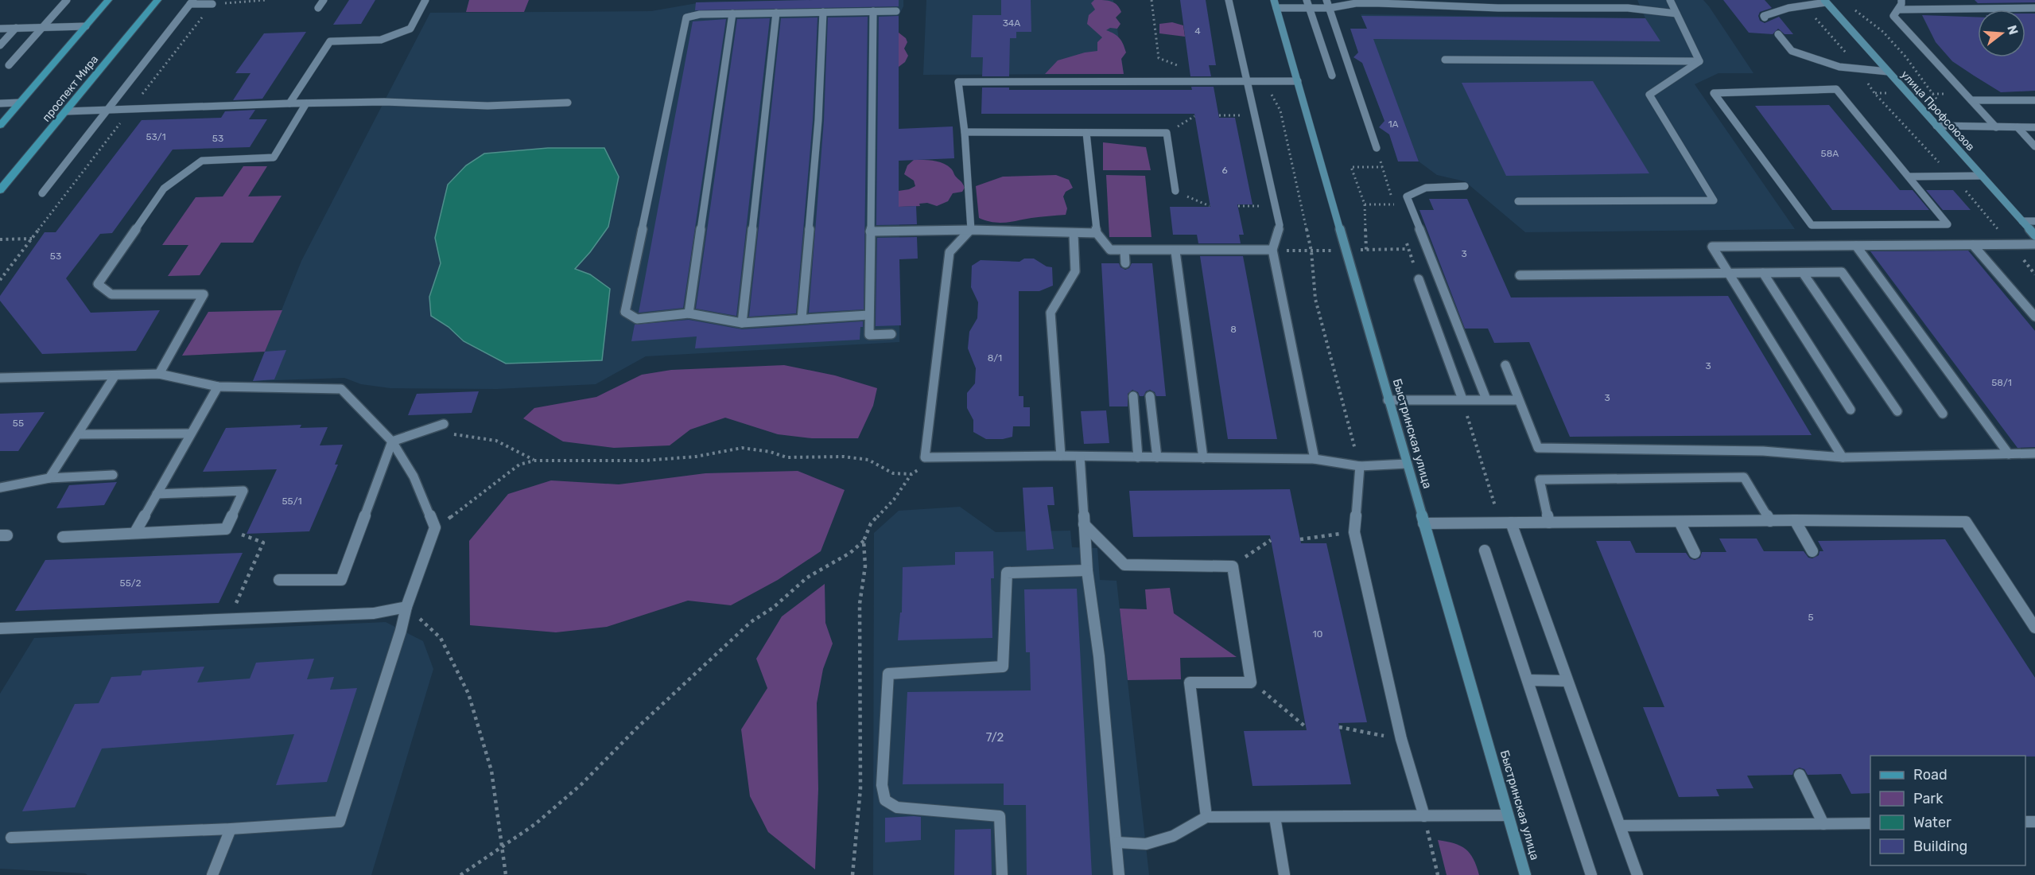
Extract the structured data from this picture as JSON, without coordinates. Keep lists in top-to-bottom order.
{
  "streets": {
    "main road": ["проспект Мира", "улица Профсоюзов", "Быстринская улица"]
  },
  "house_numbers": [
    "34А",
    "4",
    "1А",
    "53/1",
    "53",
    "58А",
    "6",
    "3",
    "53",
    "8",
    "8/1",
    "3",
    "58/1",
    "3",
    "55",
    "55/1",
    "55/2",
    "5",
    "10",
    "7/2"
  ],
  "legend": [
    "Road",
    "Park",
    "Water",
    "Building"
  ],
  "north": "right"
}
